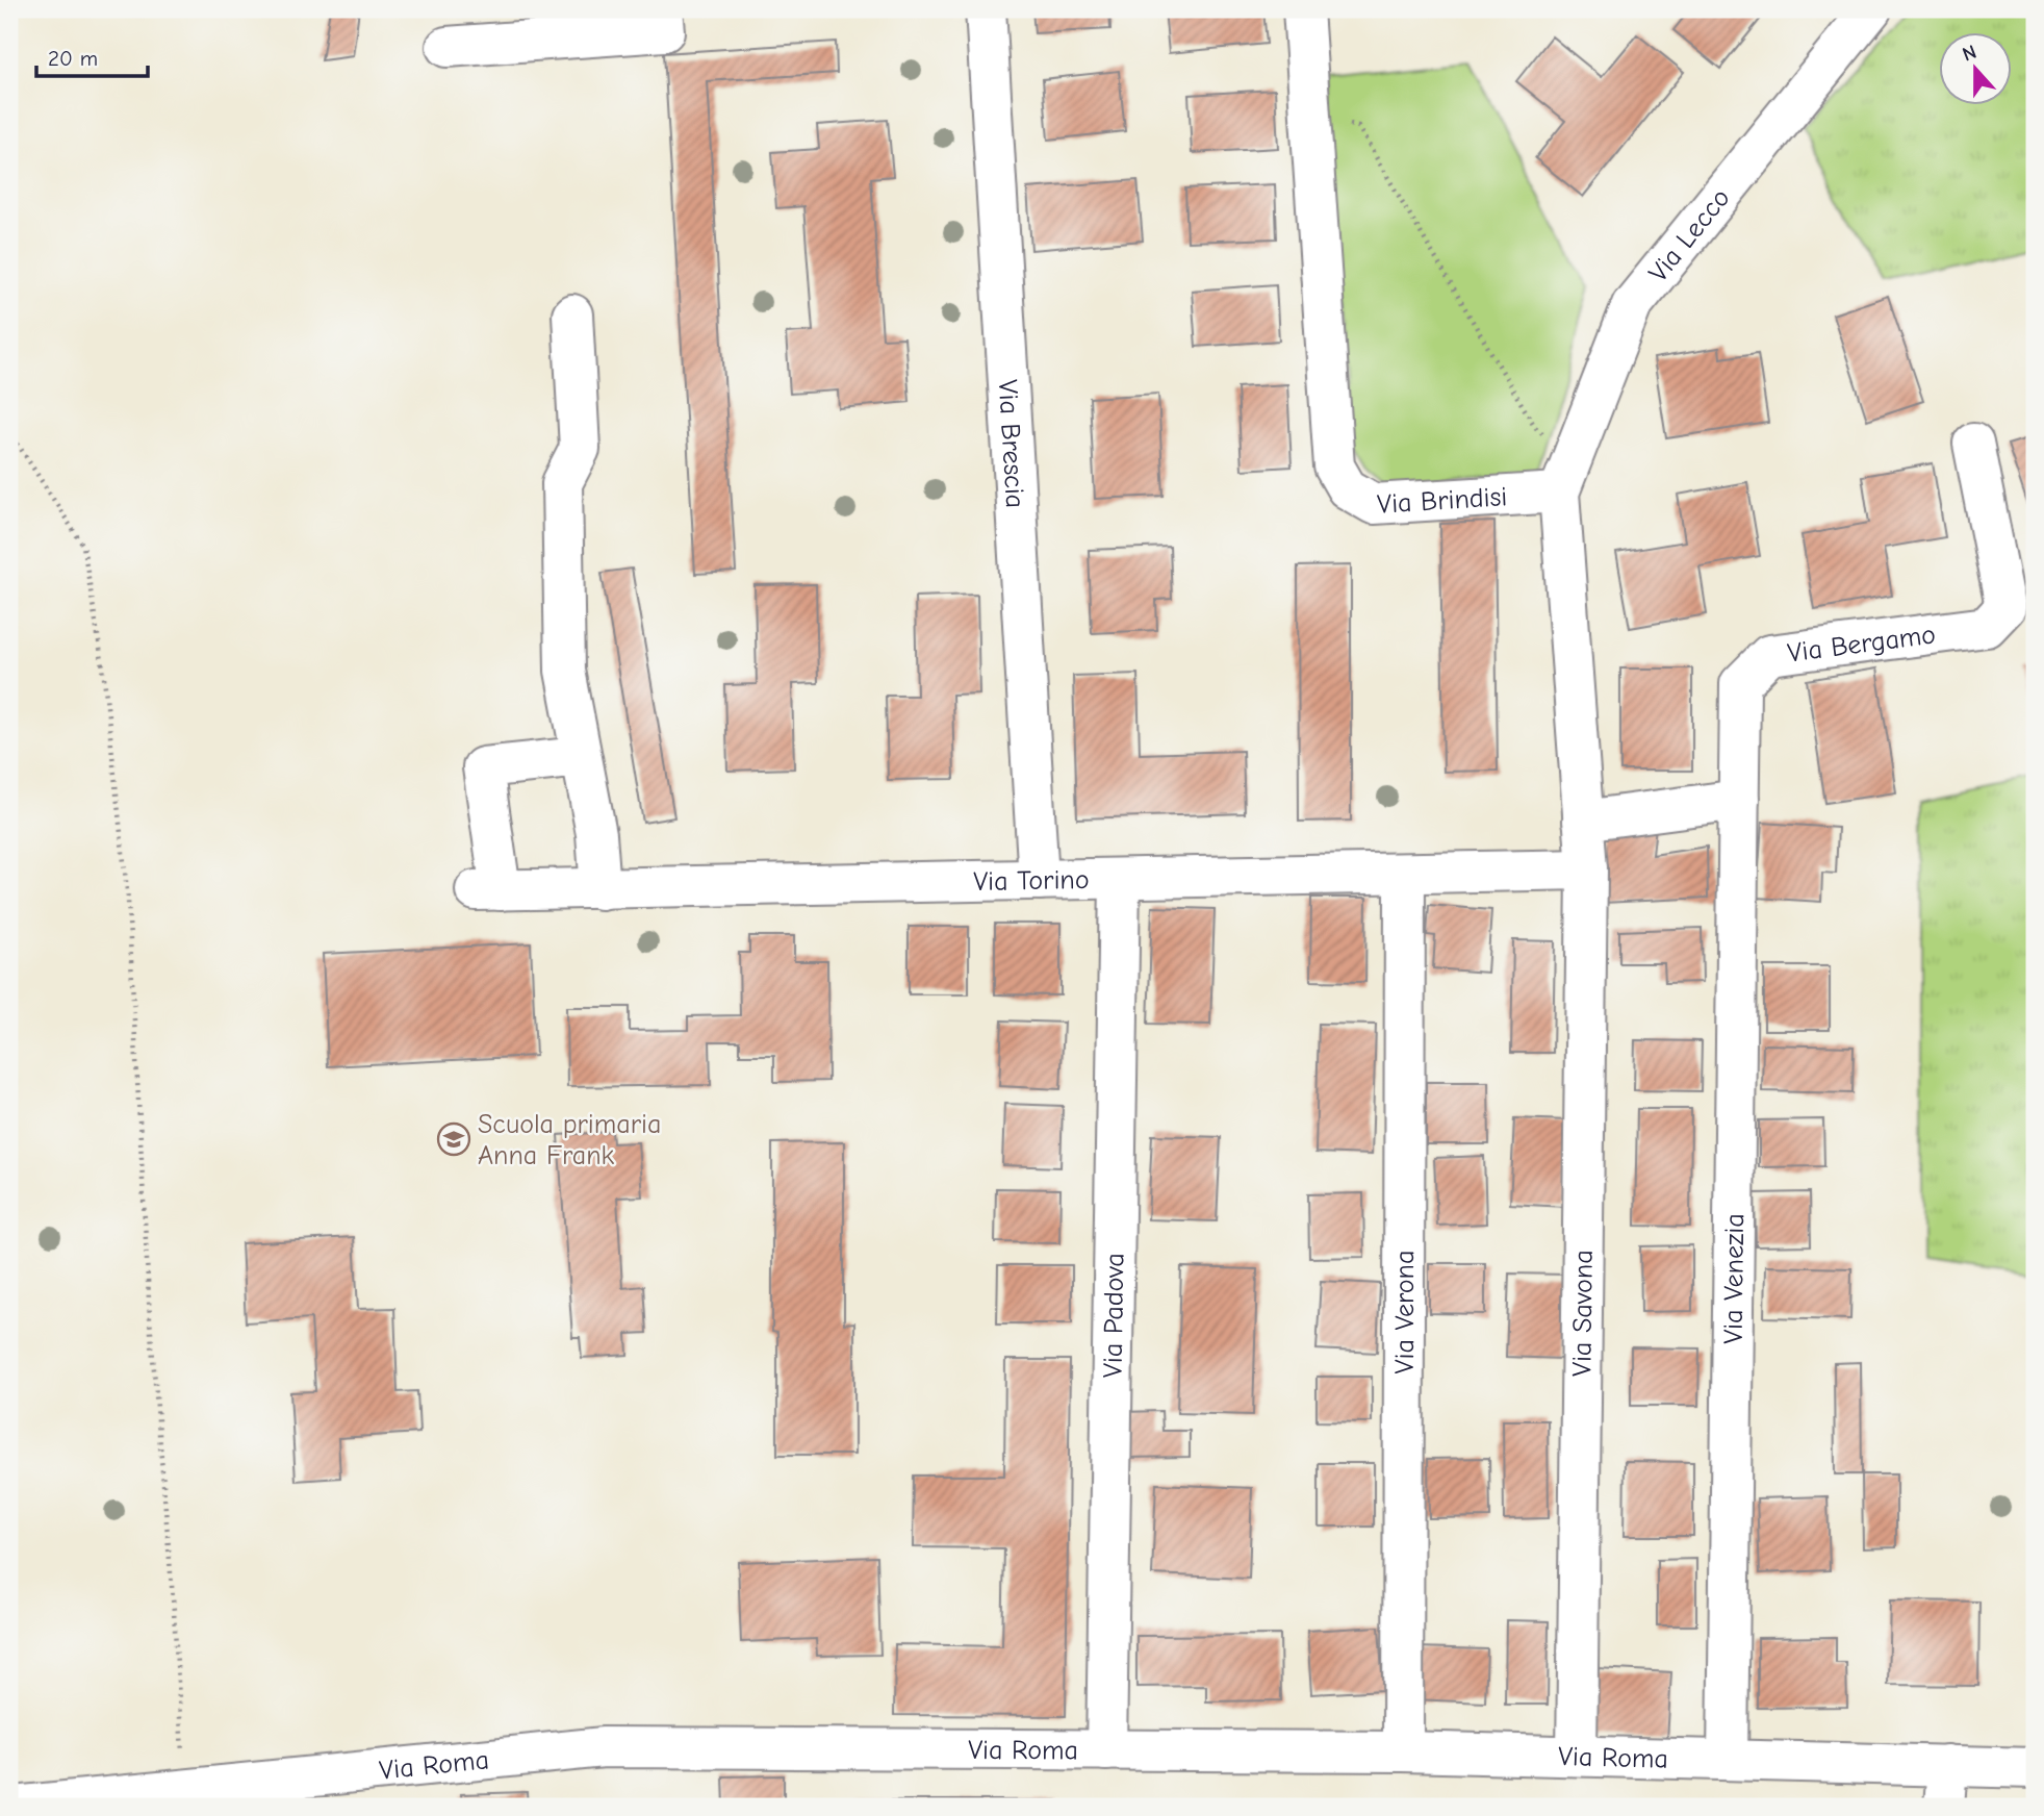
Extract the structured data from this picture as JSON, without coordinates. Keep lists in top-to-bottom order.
{
  "streets": {
    "street": [
      "Via Lecco",
      "Via Brescia",
      "Via Brindisi",
      "Via Bergamo",
      "Via Torino",
      "Via Venezia",
      "Via Verona",
      "Via Savona",
      "Via Padova",
      "Via Roma"
    ]
  },
  "crossings": [
    ["Via Lecco", "Via Brindisi"],
    ["Via Brescia", "Via Torino"],
    ["Via Bergamo", "Via Venezia"],
    ["Via Torino", "Via Verona"],
    ["Via Torino", "Via Savona"],
    ["Via Torino", "Via Padova"],
    ["Via Venezia", "Via Roma"],
    ["Via Verona", "Via Roma"],
    ["Via Savona", "Via Roma"],
    ["Via Padova", "Via Roma"]
  ],
  "places": {
    "school or university": ["Scuola primaria Anna Frank"]
  },
  "scale_bar": "20 m",
  "north": "top"
}
